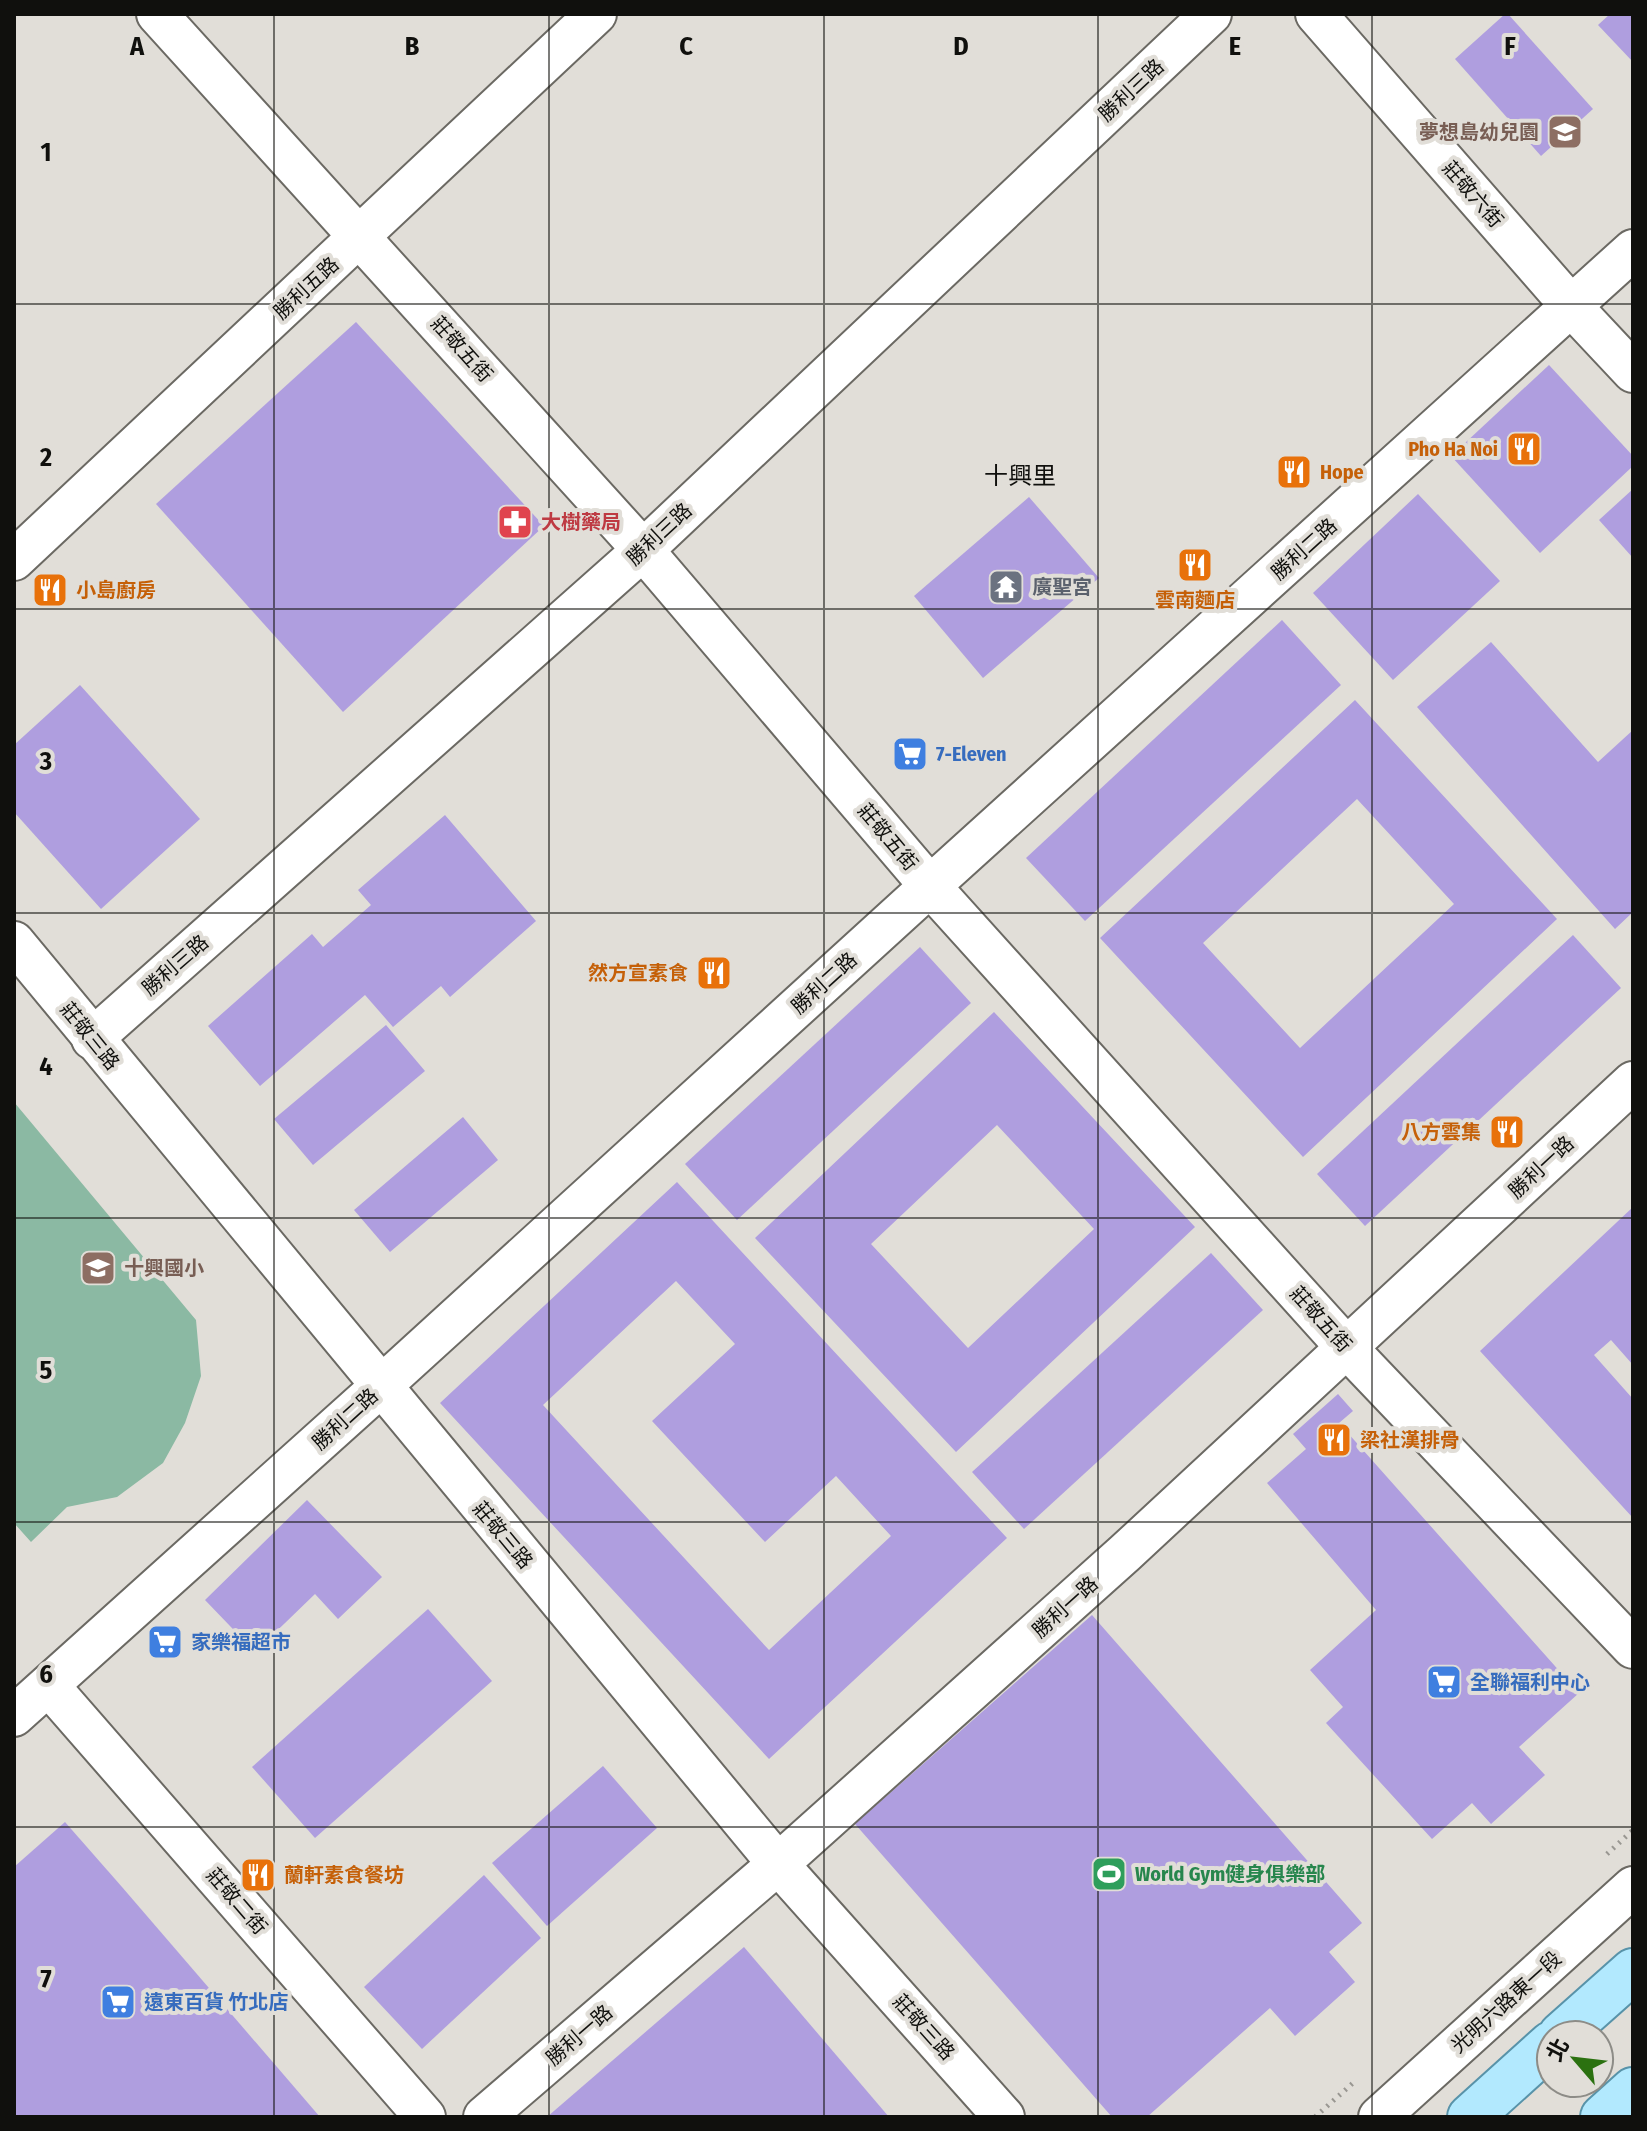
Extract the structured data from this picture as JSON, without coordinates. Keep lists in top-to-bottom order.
{
  "streets": {
    "street": [
      "勝利三路",
      "莊敬六街",
      "勝利五路",
      "莊敬五街",
      "勝利二路",
      "莊敬三路",
      "勝利一路",
      "莊敬二街",
      "光明六路東一段"
    ]
  },
  "crossings": [
    ["勝利三路", "莊敬五街"],
    ["勝利三路", "莊敬三路"],
    ["莊敬六街", "勝利二路"],
    ["勝利五路", "莊敬五街"],
    ["莊敬五街", "勝利二路"],
    ["莊敬五街", "勝利一路"],
    ["勝利二路", "莊敬三路"],
    ["勝利二路", "莊敬二街"],
    ["莊敬三路", "勝利一路"]
  ],
  "districts": ["十興里"],
  "places": {
    "school or university": ["夢想島幼兒園", "十興國小"],
    "restaurant": [
      "Pho Ha Noi",
      "Hope",
      "雲南麵店",
      "小島廚房",
      "然方宣素食",
      "八方雲集",
      "梁社漢排骨",
      "蘭軒素食餐坊"
    ],
    "pharmacy": ["大樹藥局"],
    "temple": ["廣聖宮"],
    "supermarket": [
      "7-Eleven",
      "家樂福超市",
      "全聯福利中心",
      "遠東百貨 竹北店"
    ],
    "sports": ["World Gym健身俱樂部"]
  },
  "north": "top left",
  "grid": {
    "columns": [
      "A",
      "B",
      "C",
      "D",
      "E",
      "F"
    ],
    "rows": [
      "1",
      "2",
      "3",
      "4",
      "5",
      "6",
      "7"
    ]
  }
}
